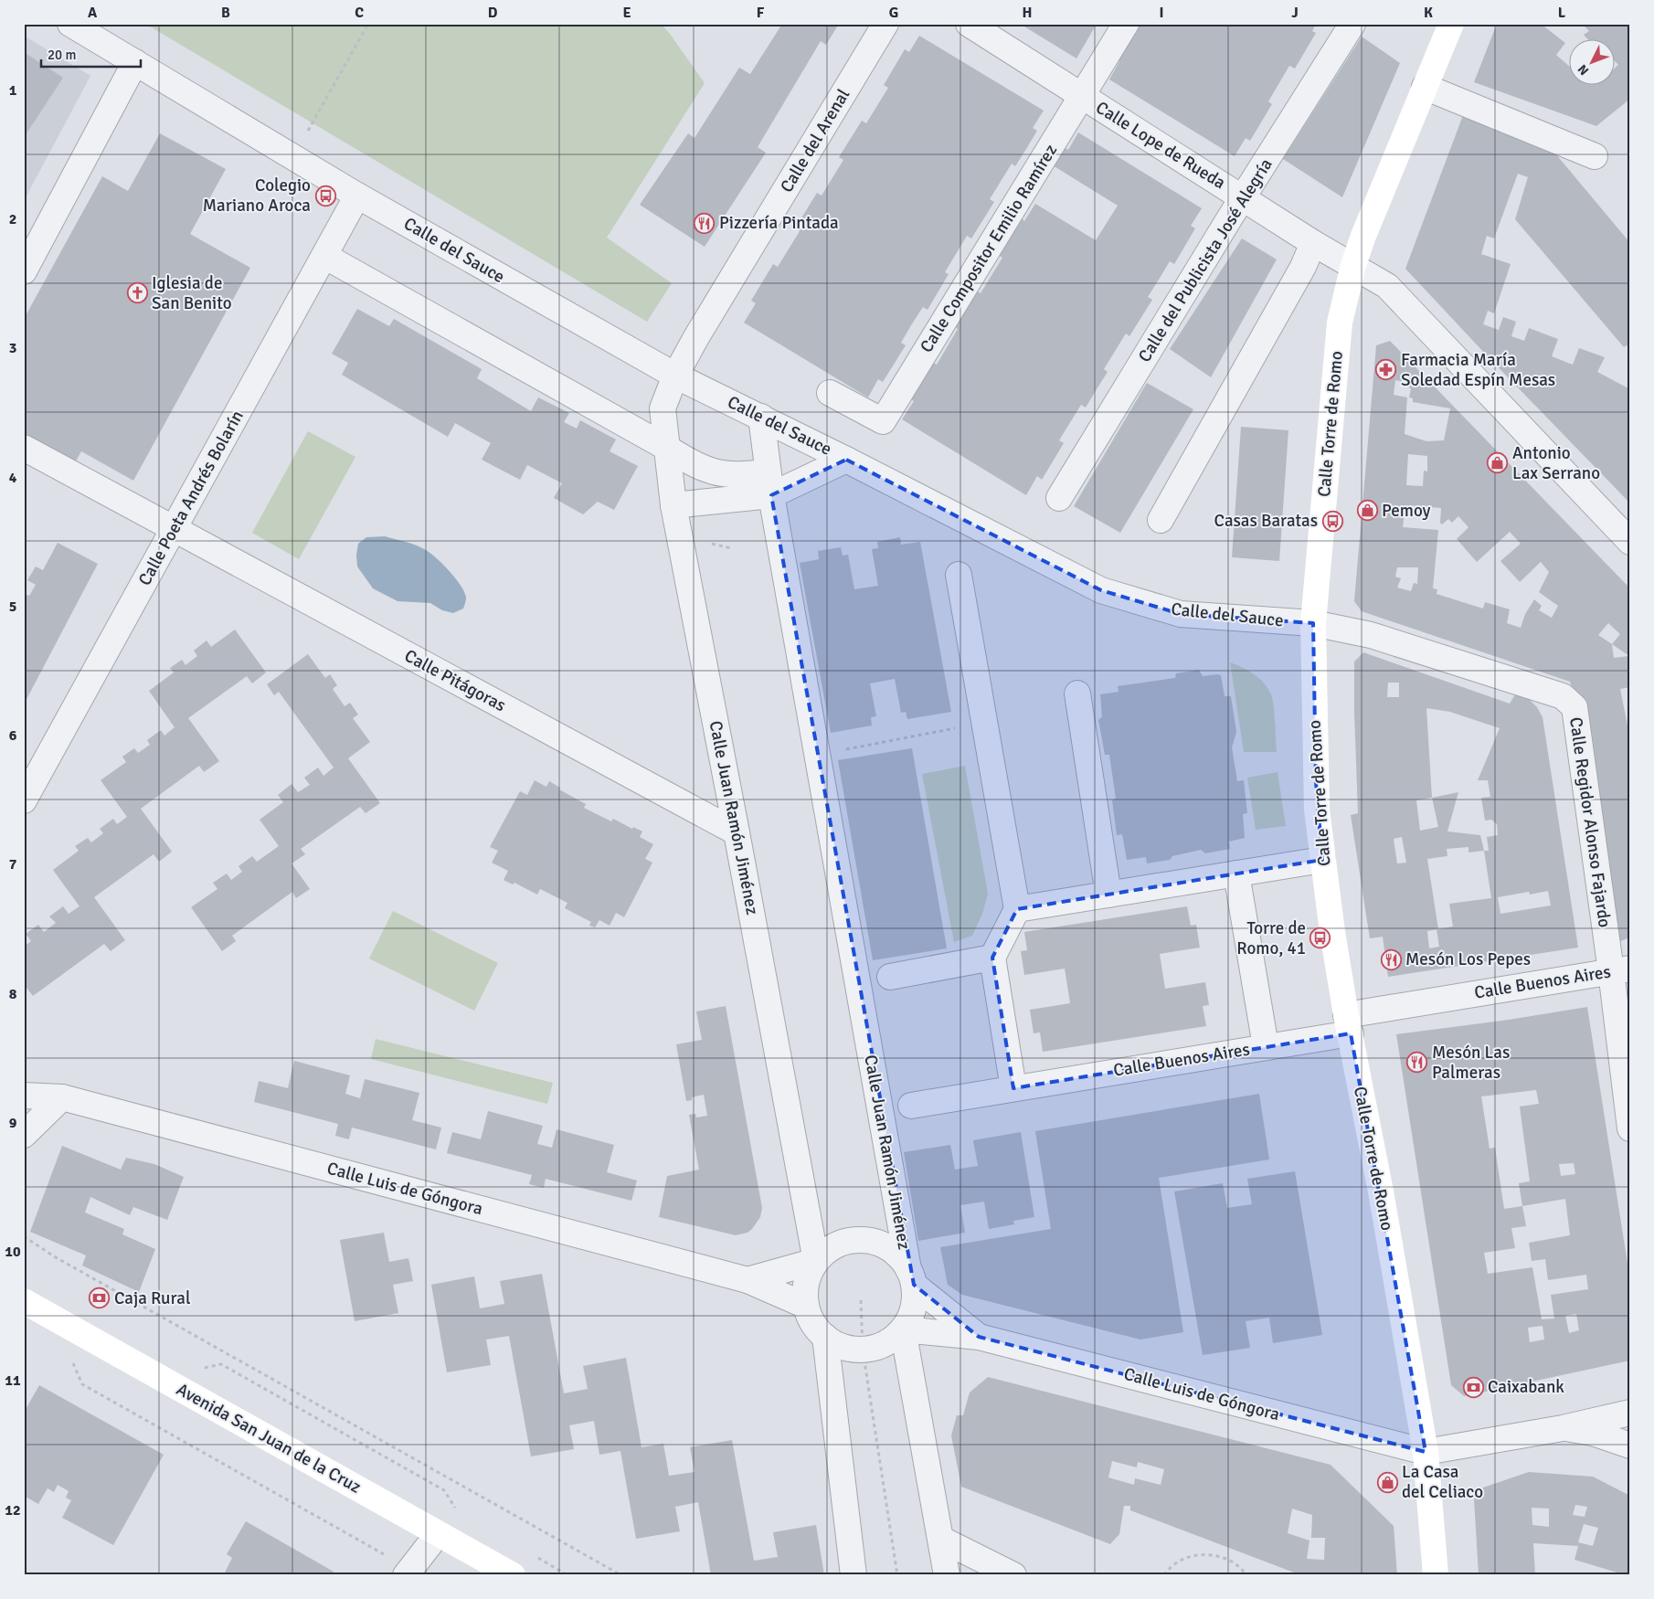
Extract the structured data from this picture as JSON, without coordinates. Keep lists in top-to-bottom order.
{
  "streets": {
    "main road": ["Calle Torre de Romo", "Avenida San Juan de la Cruz"],
    "street": [
      "Calle del Arenal",
      "Calle Lope de Rueda",
      "Calle Compositor Emilio Ramírez",
      "Calle del Sauce",
      "Calle del Publicista José Alegría",
      "Calle Poeta Andrés Bolarín",
      "Calle Pitágoras",
      "Calle Juan Ramón Jiménez",
      "Calle Regidor Alonso Fajardo",
      "Calle Buenos Aires",
      "Calle Luis de Góngora"
    ]
  },
  "crossings": [
    ["Calle del Arenal", "Calle del Sauce"],
    ["Calle del Arenal", "Calle Juan Ramón Jiménez"],
    ["Calle Lope de Rueda", "Calle Compositor Emilio Ramírez"],
    ["Calle Lope de Rueda", "Calle del Publicista José Alegría"],
    ["Calle Lope de Rueda", "Calle Torre de Romo"],
    ["Calle del Sauce", "Calle Torre de Romo"],
    ["Calle del Sauce", "Calle Poeta Andrés Bolarín"],
    ["Calle del Sauce", "Calle Juan Ramón Jiménez"],
    ["Calle del Sauce", "Calle Regidor Alonso Fajardo"],
    ["Calle Torre de Romo", "Calle Regidor Alonso Fajardo"],
    ["Calle Torre de Romo", "Calle Buenos Aires"],
    ["Calle Torre de Romo", "Calle Luis de Góngora"],
    ["Calle Poeta Andrés Bolarín", "Calle Pitágoras"],
    ["Calle Pitágoras", "Calle Juan Ramón Jiménez"],
    ["Calle Juan Ramón Jiménez", "Calle Luis de Góngora"],
    ["Calle Regidor Alonso Fajardo", "Calle Buenos Aires"]
  ],
  "places": {
    "bus stop": ["Colegio Mariano Aroca", "Casas Baratas", "Torre de Romo, 41"],
    "restaurant": ["Pizzería Pintada", "Mesón Los Pepes", "Mesón Las Palmeras"],
    "church": ["Iglesia de San Benito"],
    "pharmacy": ["Farmacia María Soledad Espín Mesas"],
    "shop": ["Antonio Lax Serrano", "Pemoy", "La Casa del Celiaco"],
    "bank": ["Caja Rural", "Caixabank"]
  },
  "scale_bar": "20 m",
  "north": "bottom left",
  "grid": {
    "columns": [
      "A",
      "B",
      "C",
      "D",
      "E",
      "F",
      "G",
      "H",
      "I",
      "J",
      "K",
      "L"
    ],
    "rows": [
      "1",
      "2",
      "3",
      "4",
      "5",
      "6",
      "7",
      "8",
      "9",
      "10",
      "11",
      "12"
    ]
  }
}
